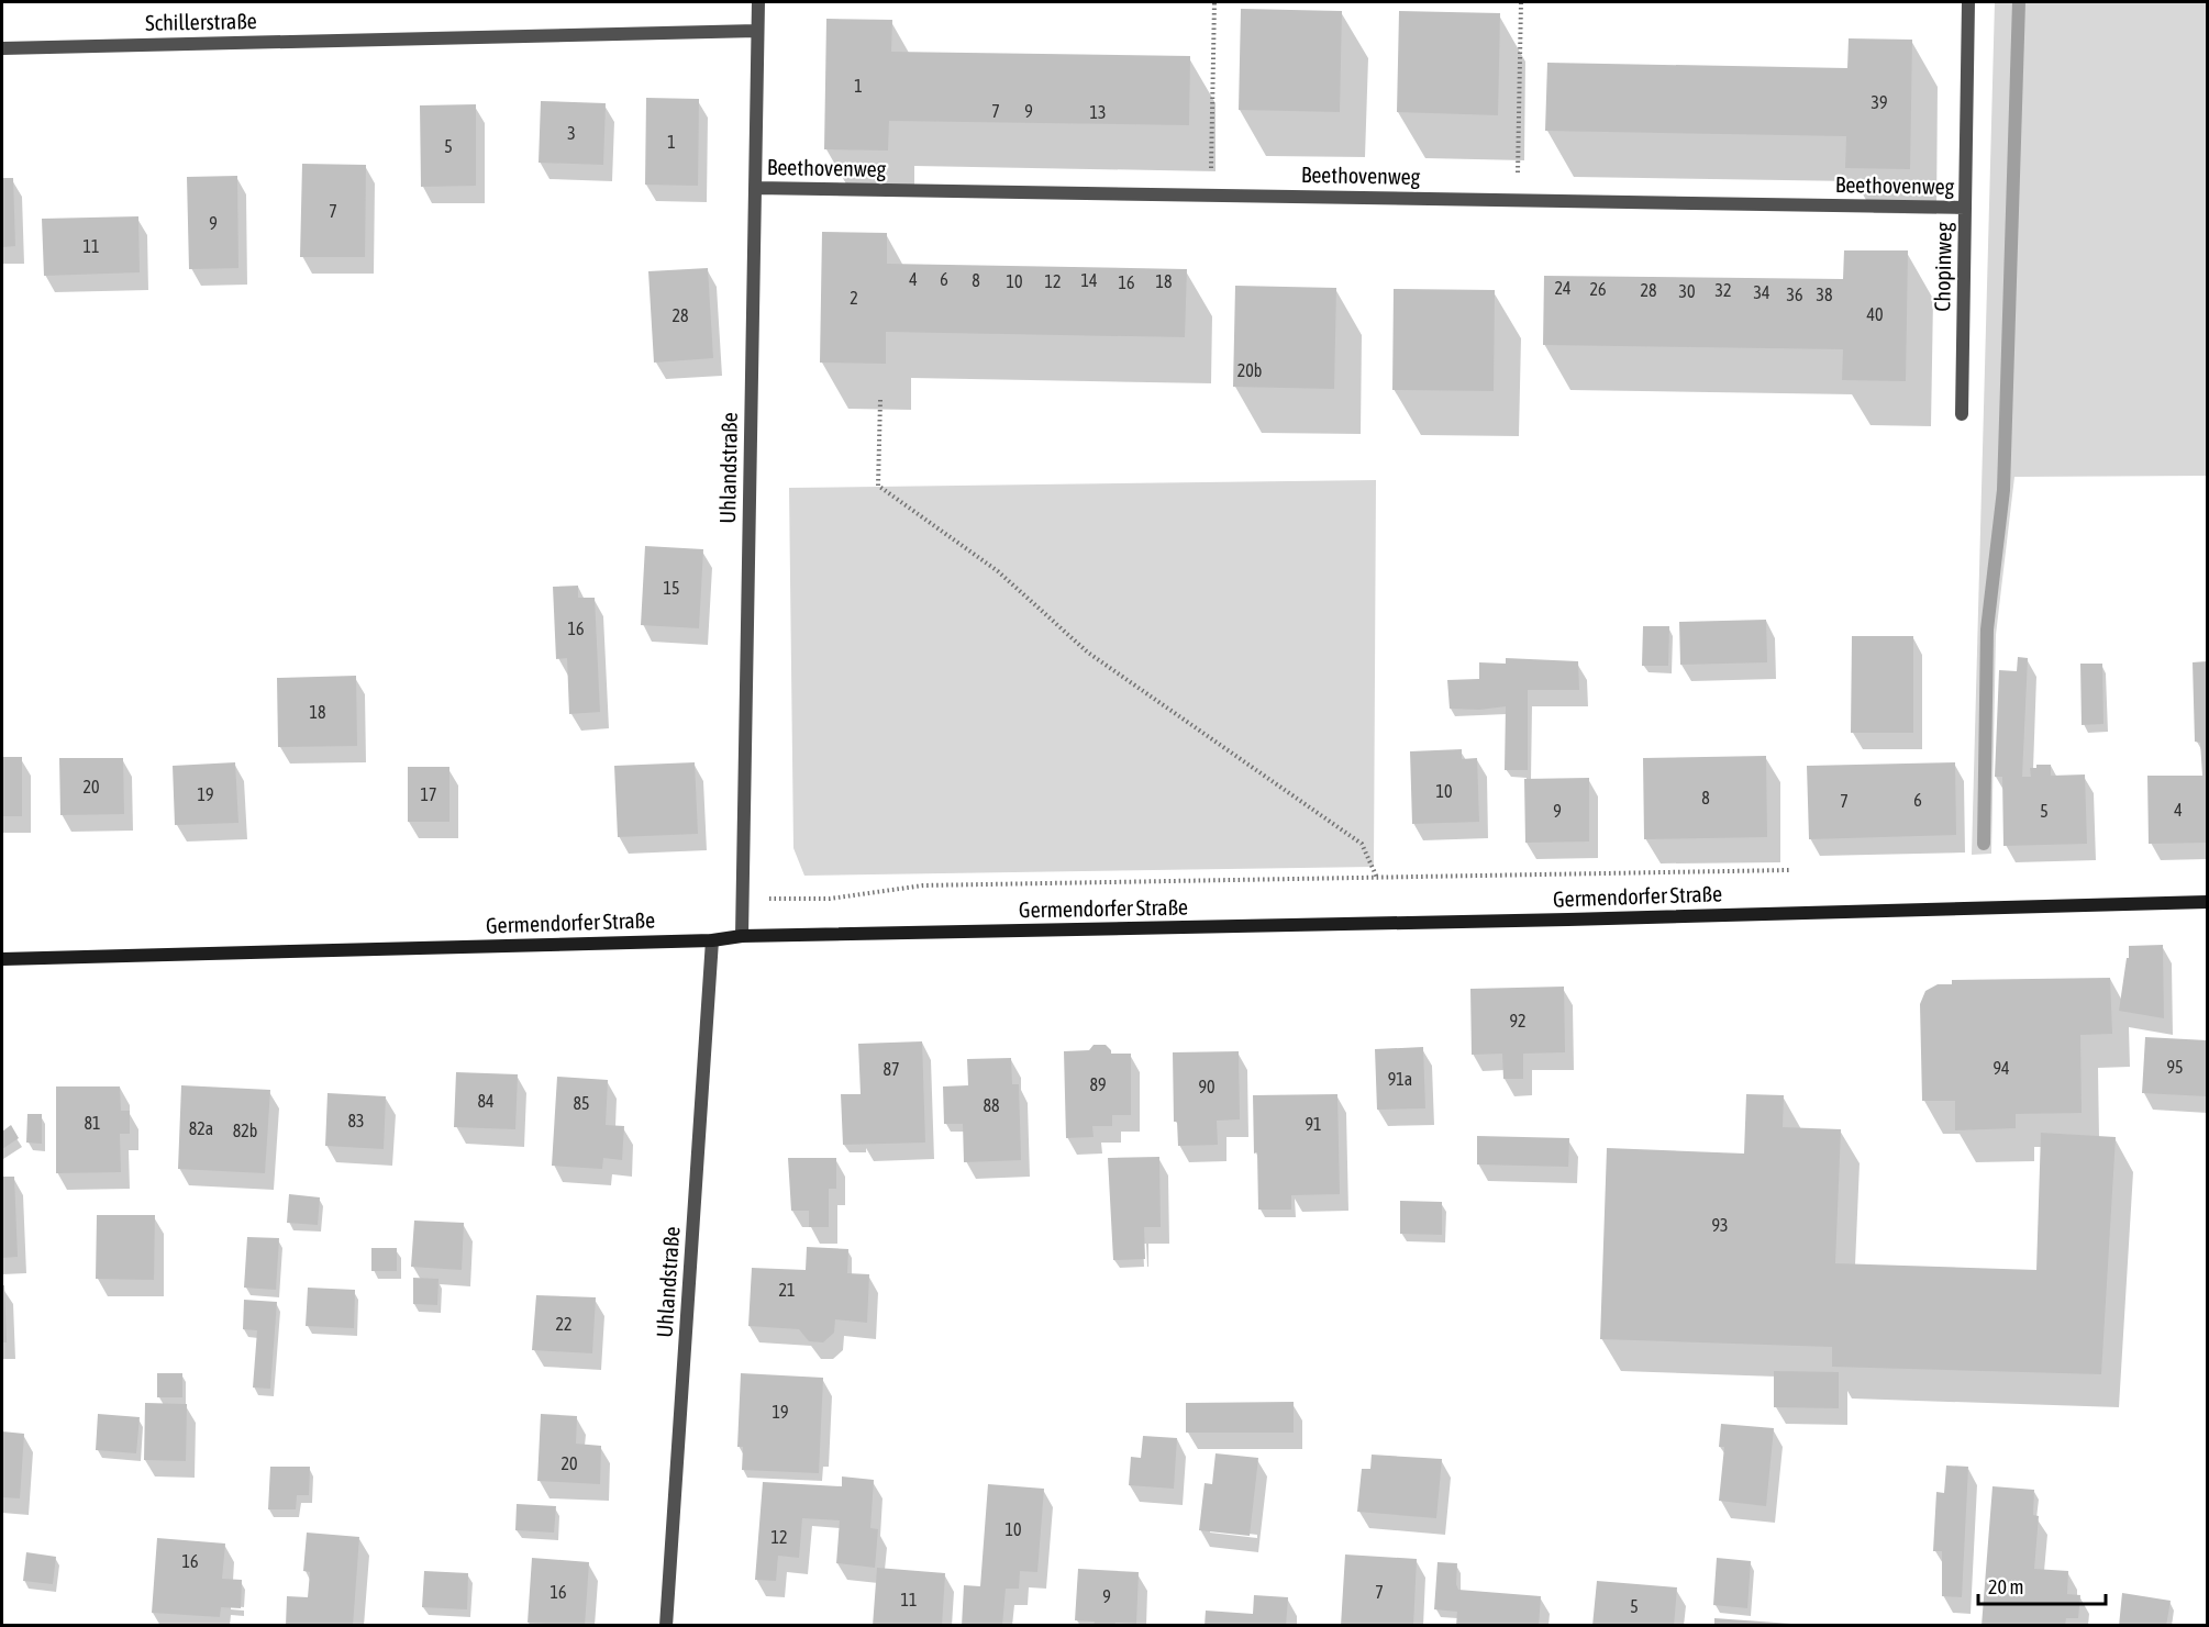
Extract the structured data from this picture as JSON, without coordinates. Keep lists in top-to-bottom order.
{
  "streets": {
    "main road": ["Germendorfer Straße"],
    "street": [
      "Schillerstraße",
      "Beethovenweg",
      "Chopinweg",
      "Uhlandstraße"
    ]
  },
  "crossings": [
    ["Schillerstraße", "Uhlandstraße"],
    ["Beethovenweg", "Chopinweg"],
    ["Beethovenweg", "Uhlandstraße"],
    ["Uhlandstraße", "Germendorfer Straße"]
  ],
  "house_numbers": [
    "1",
    "39",
    "7",
    "9",
    "13",
    "3",
    "1",
    "5",
    "7",
    "9",
    "11",
    "4",
    "6",
    "8",
    "14",
    "10",
    "12",
    "18",
    "16",
    "24",
    "26",
    "28",
    "32",
    "30",
    "34",
    "36",
    "38",
    "2",
    "40",
    "28",
    "20b",
    "15",
    "16",
    "18",
    "20",
    "10",
    "19",
    "17",
    "8",
    "6",
    "7",
    "4",
    "9",
    "5",
    "92",
    "95",
    "94",
    "87",
    "91a",
    "89",
    "90",
    "84",
    "85",
    "88",
    "83",
    "81",
    "91",
    "82a",
    "82b",
    "93",
    "21",
    "22",
    "19",
    "20",
    "10",
    "12",
    "16",
    "16",
    "7",
    "9",
    "11",
    "5"
  ],
  "scale_bar": "20 m"
}
